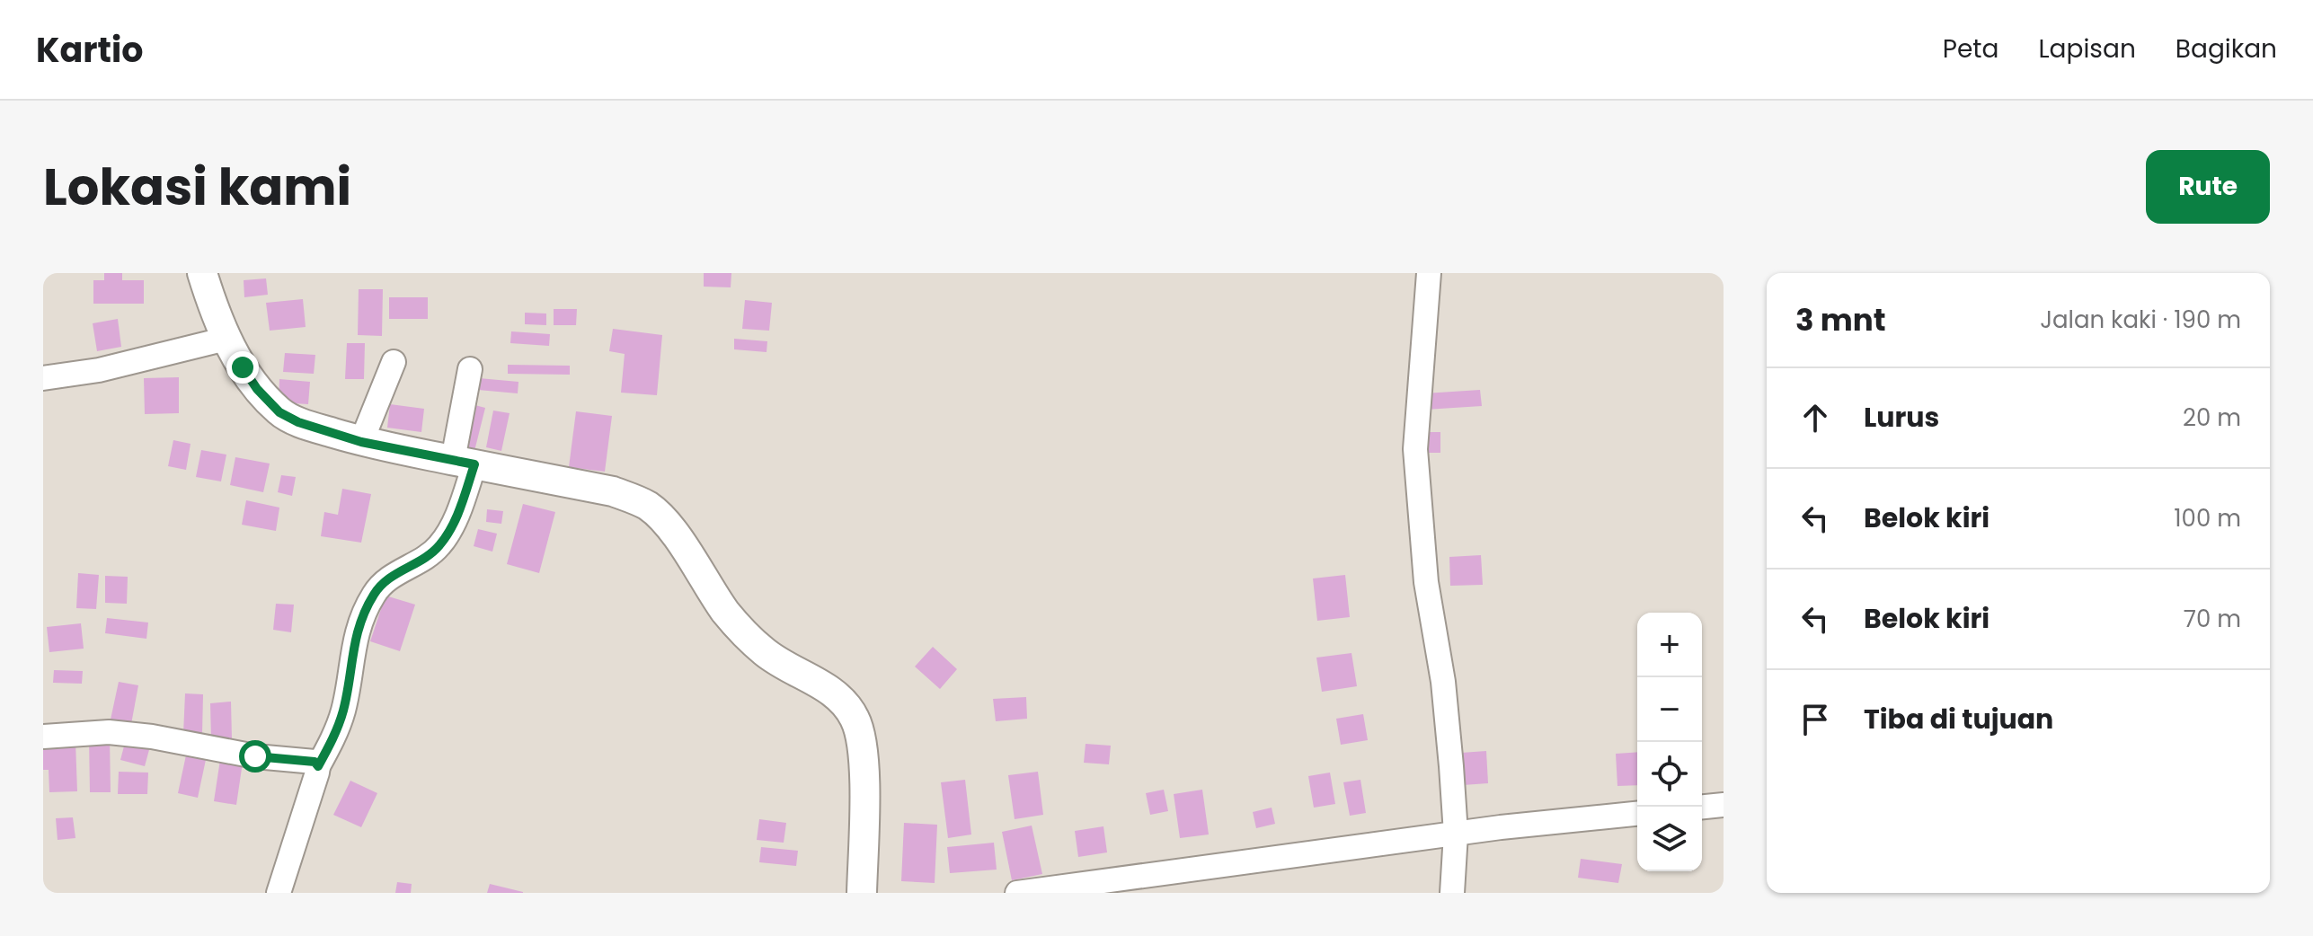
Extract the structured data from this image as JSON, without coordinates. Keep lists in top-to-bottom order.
{
  "page": {
    "header": "Kartio",
    "nav": ["Peta", "Lapisan", "Bagikan"],
    "title": "Lokasi kami",
    "buttons": "Rute",
    "heading": ["3 mnt", "Jalan kaki · 190 m"],
    "list": [
      ["Lurus", "20 m"],
      ["Belok kiri", "100 m"],
      ["Belok kiri", "70 m"],
      "Tiba di tujuan"
    ],
    "map_buttons": ["+", "−"]
  }
}
